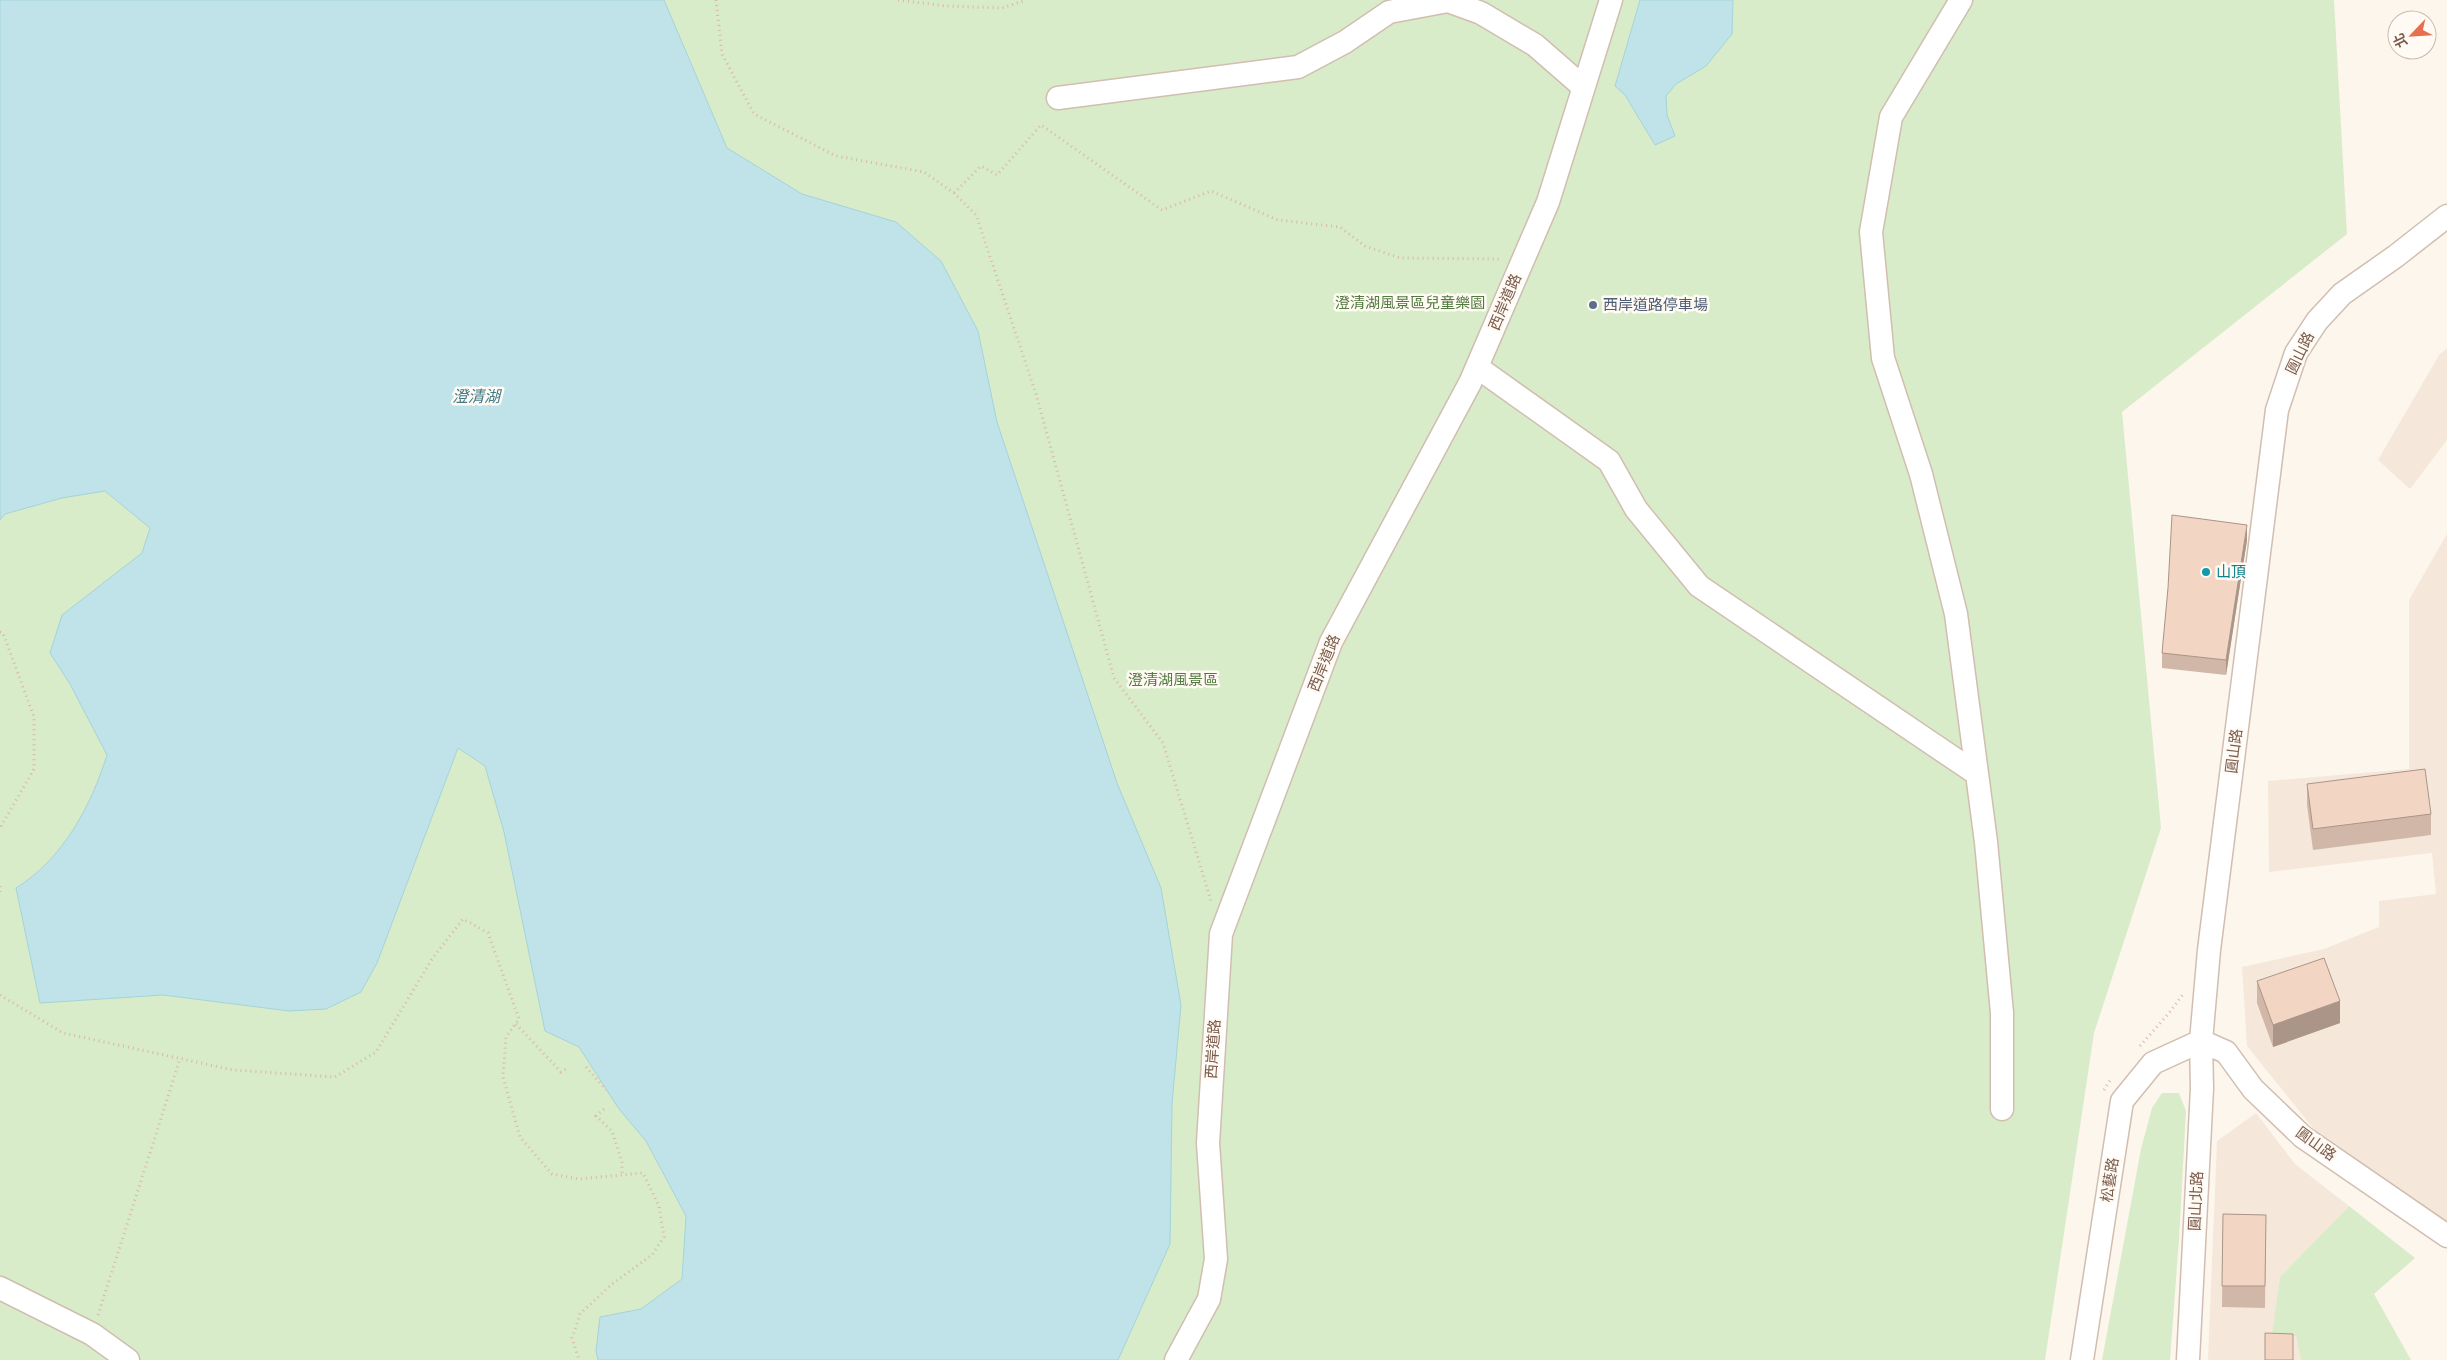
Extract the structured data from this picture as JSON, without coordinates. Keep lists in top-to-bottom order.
{
  "streets": {
    "street": [
      "西岸道路",
      "圓山路",
      "松藝路",
      "圓山北路"
    ]
  },
  "crossings": [
    ["圓山路", "松藝路"],
    ["圓山路", "圓山北路"],
    ["松藝路", "圓山北路"]
  ],
  "water": ["澄清湖"],
  "parks": ["澄清湖風景區兒童樂園", "澄清湖風景區"],
  "places": ["西岸道路停車場", "山頂"],
  "north": "bottom left"
}
